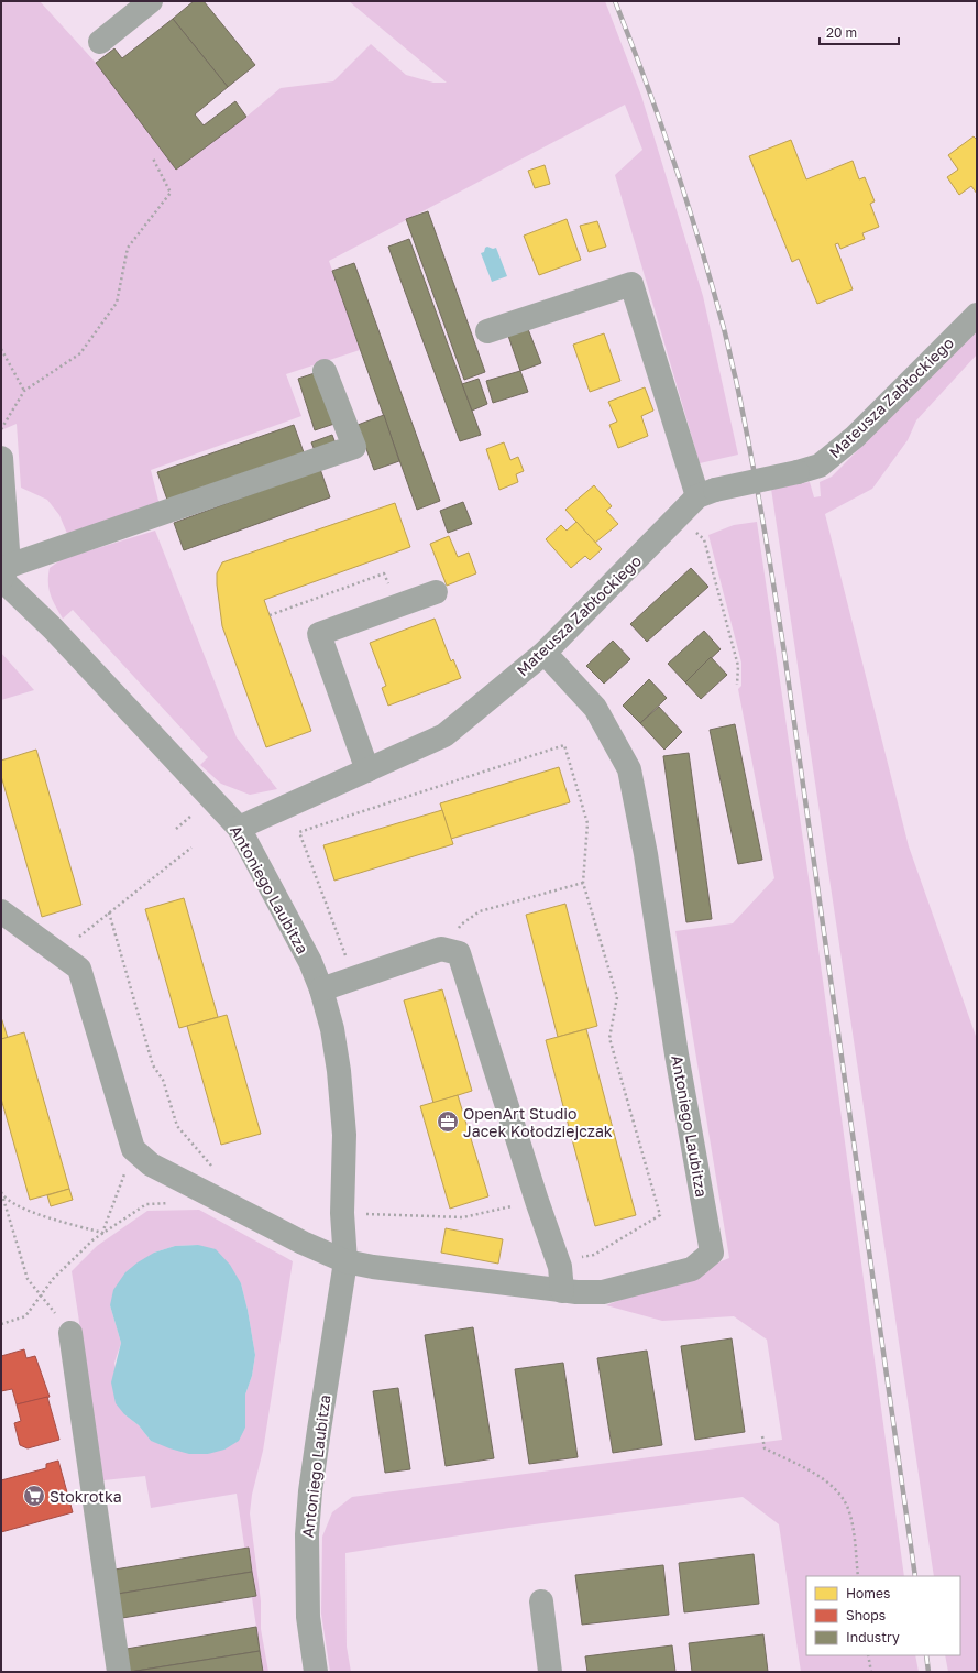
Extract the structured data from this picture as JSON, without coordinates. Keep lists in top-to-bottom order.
{
  "streets": {
    "street": ["Mateusza Zabłockiego", "Antoniego Laubitza"]
  },
  "crossings": [
    ["Mateusza Zabłockiego", "Antoniego Laubitza"]
  ],
  "places": {
    "office": ["OpenArt Studio Jacek Kołodziejczak"],
    "supermarket": ["Stokrotka"]
  },
  "legend": ["Homes", "Shops", "Industry"],
  "scale_bar": "20 m"
}
